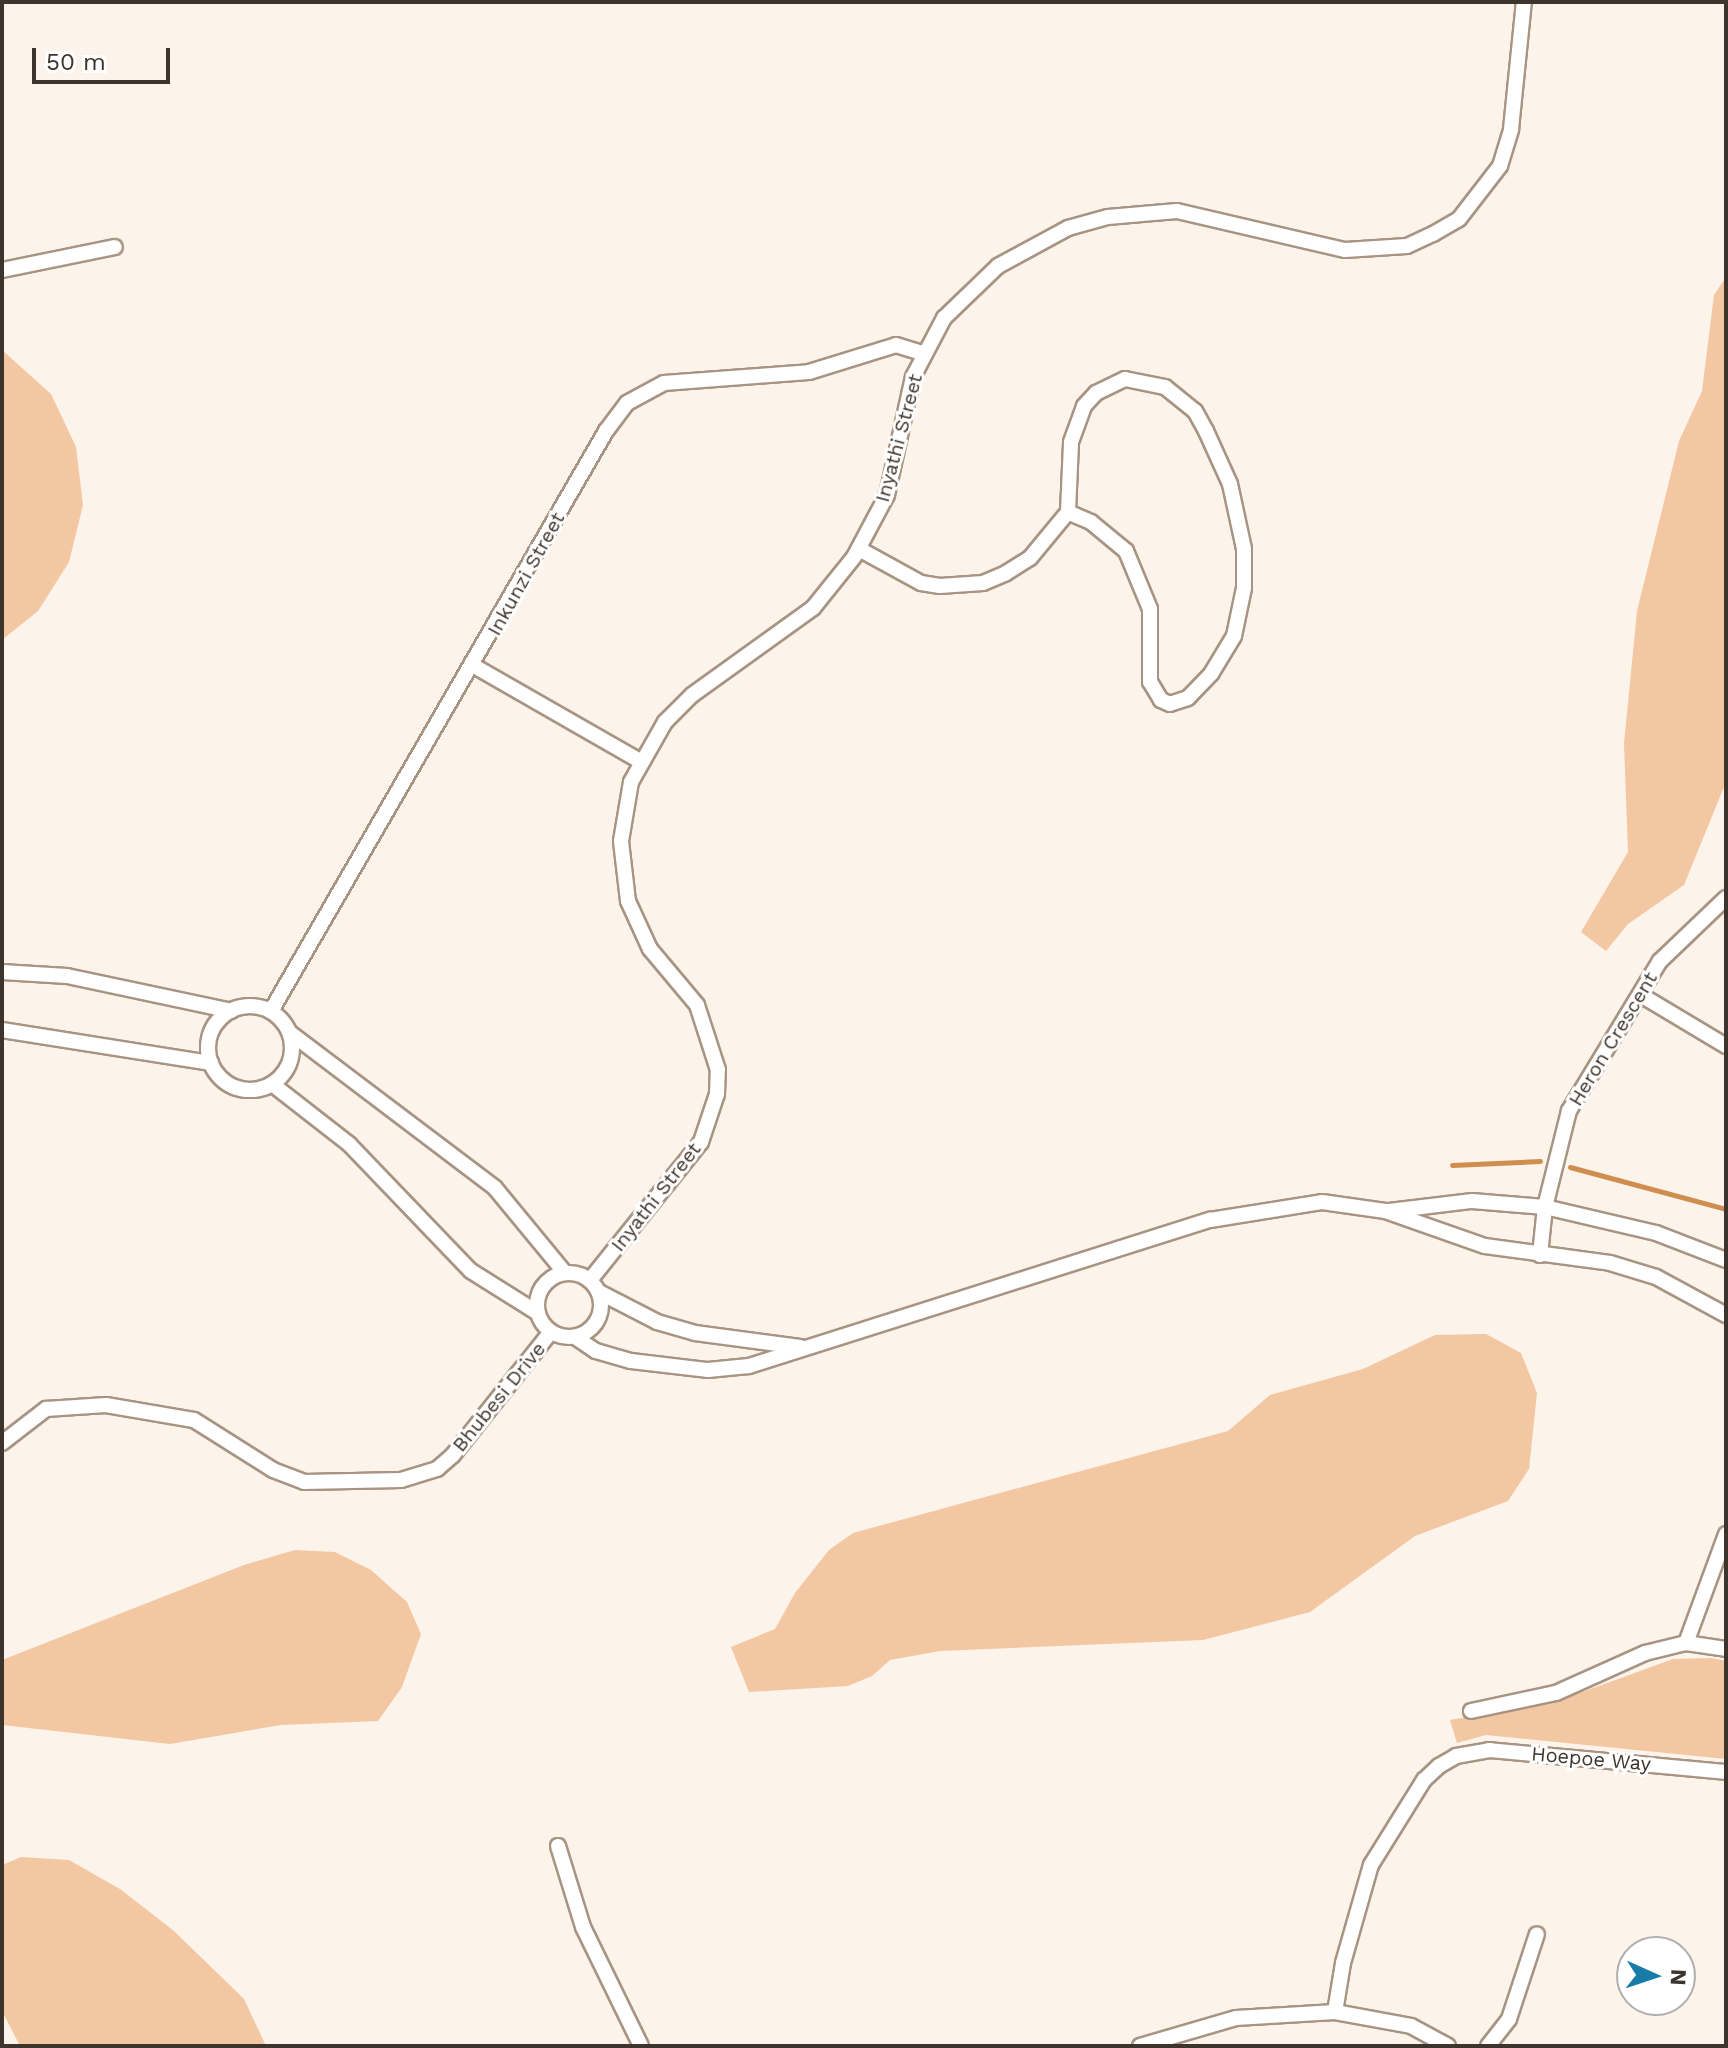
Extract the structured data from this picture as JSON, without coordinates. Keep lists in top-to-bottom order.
{
  "streets": {
    "street": [
      "Inyathi Street",
      "Inkunzi Street",
      "Heron Crescent",
      "Bhubesi Drive",
      "Hoepoe Way"
    ]
  },
  "crossings": [
    ["Inyathi Street", "Inkunzi Street"],
    ["Inyathi Street", "Bhubesi Drive"]
  ],
  "scale_bar": "50 m",
  "north": "right"
}
